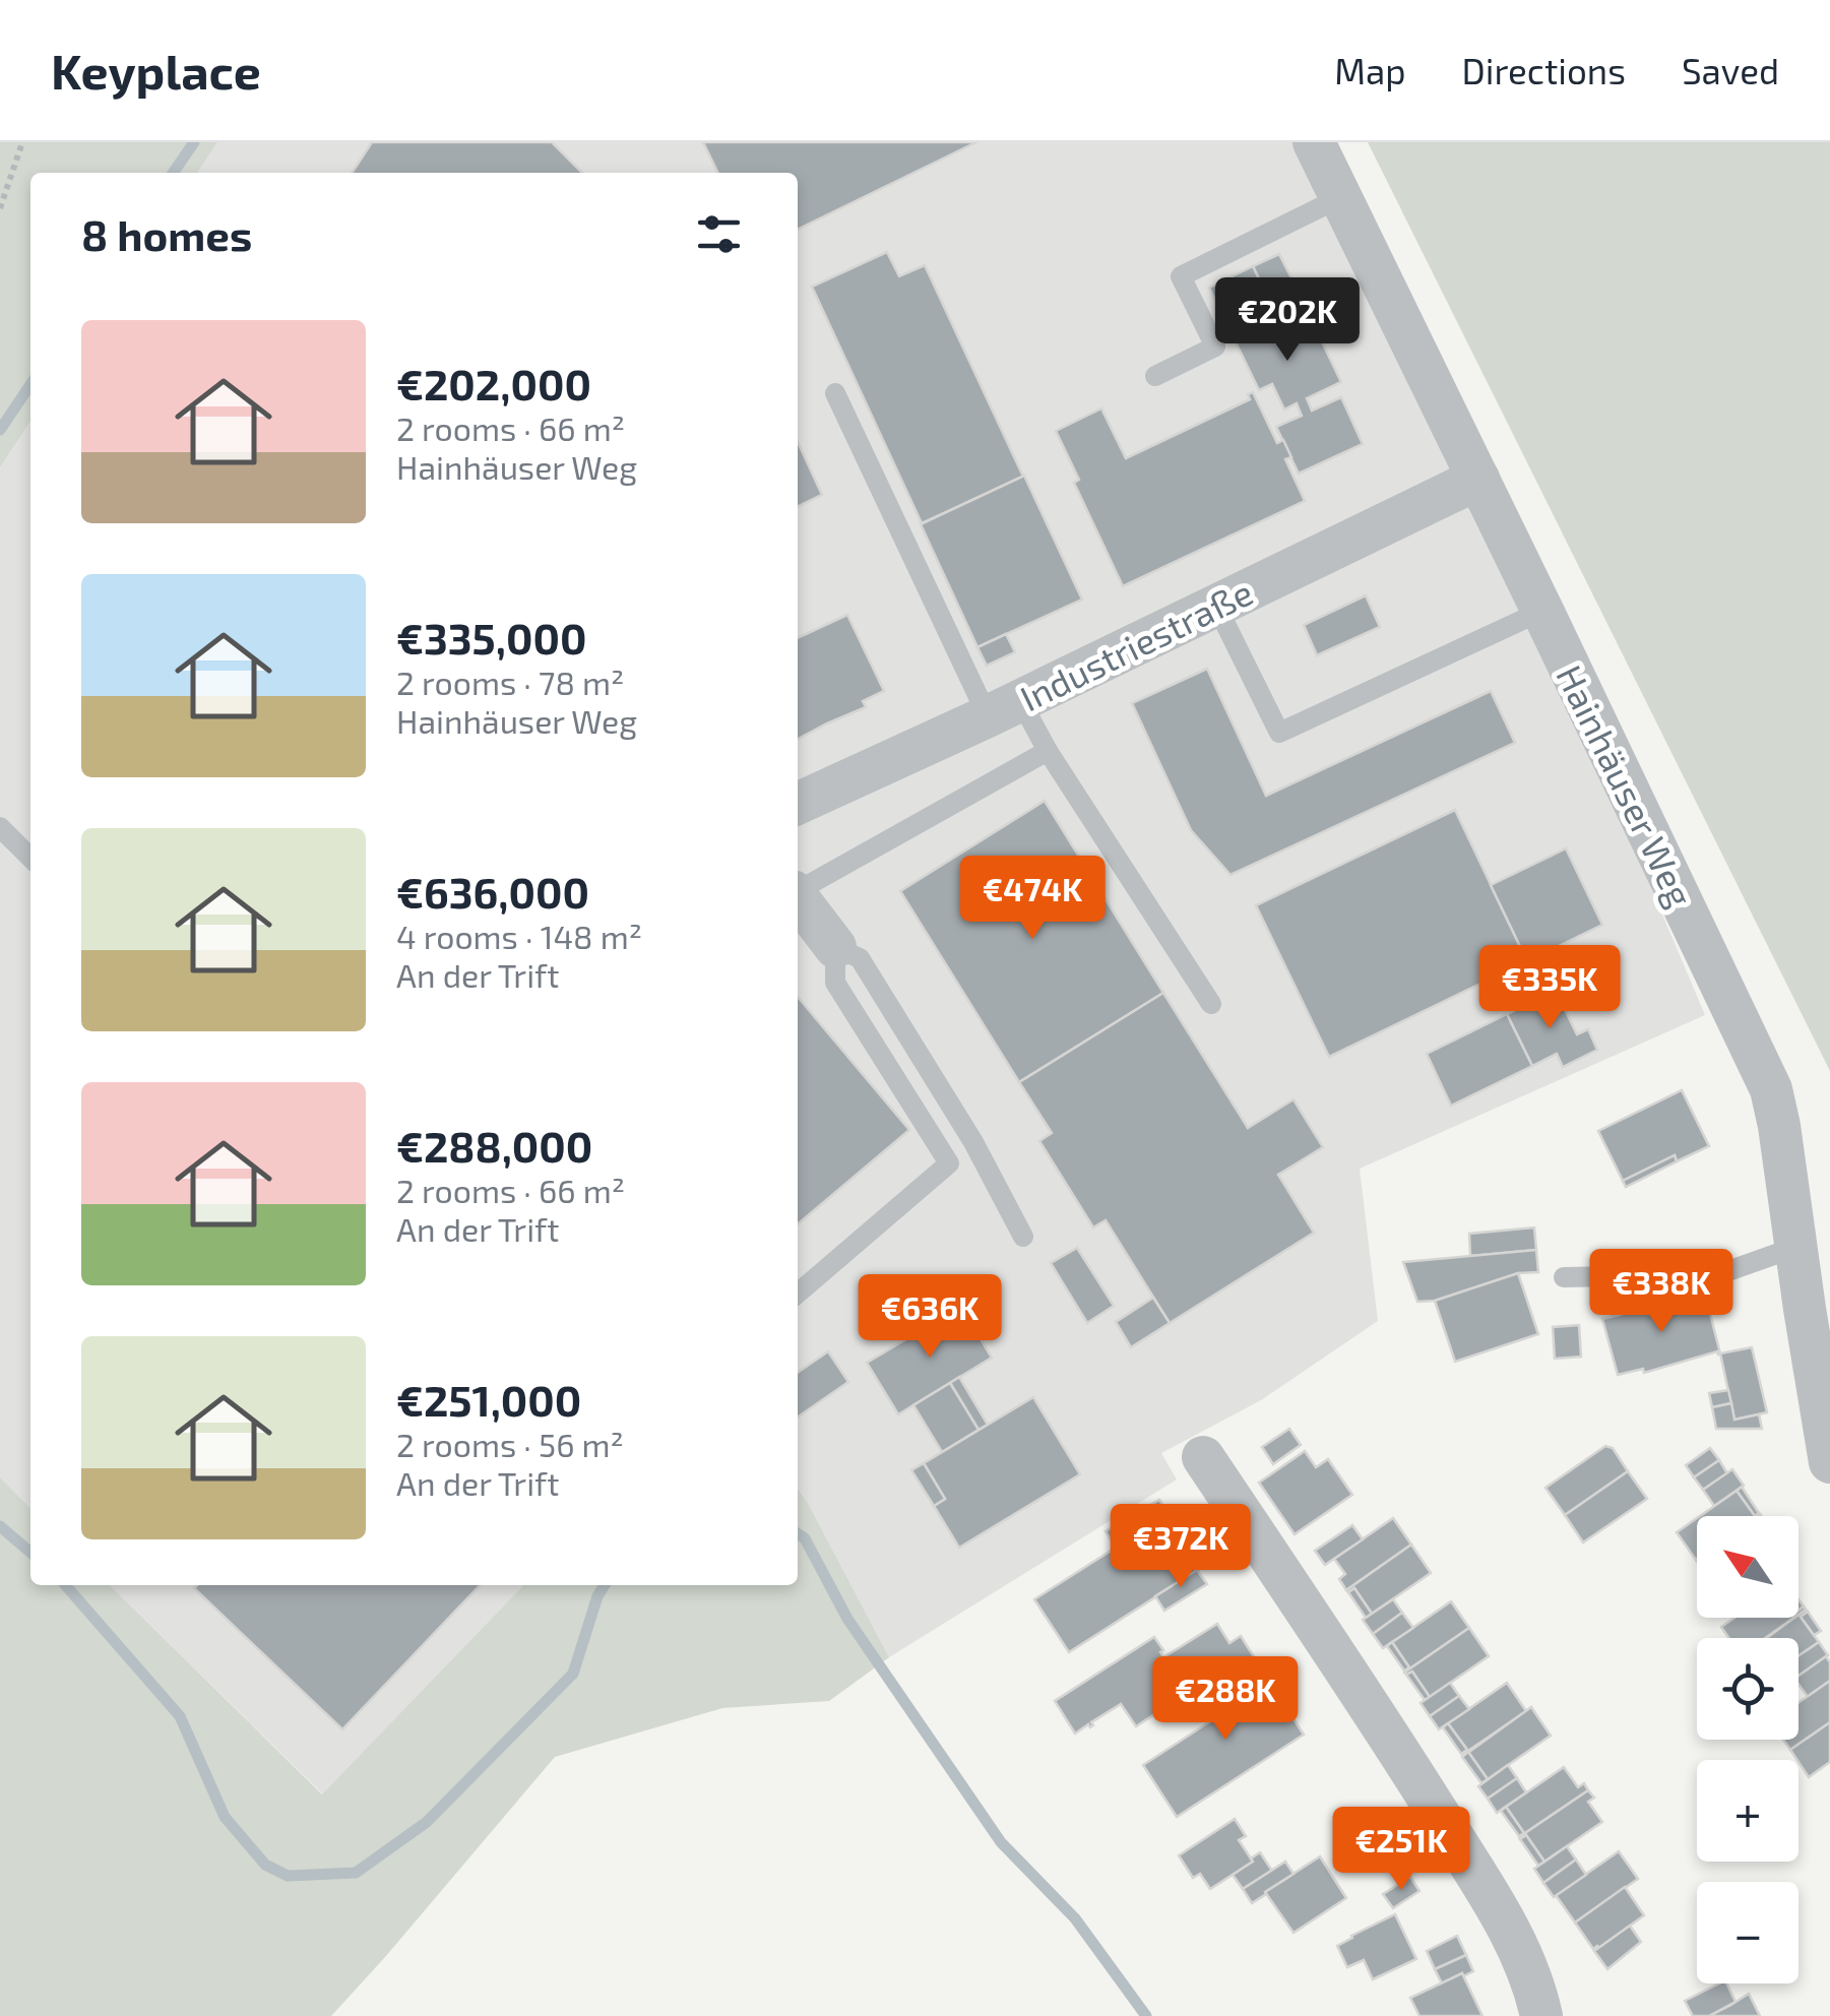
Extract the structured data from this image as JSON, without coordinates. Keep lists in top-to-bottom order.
{
  "streets": {
    "street": ["Industriestraße", "Hainhäuser Weg"]
  },
  "crossings": [
    ["Industriestraße", "Hainhäuser Weg"]
  ],
  "north": "top left",
  "page": {
    "header": "Keyplace",
    "nav": ["Map", "Directions", "Saved"],
    "heading": "8 homes",
    "price": [
      "€202K",
      "€474K",
      "€335K",
      "€338K",
      "€636K",
      "€372K",
      "€288K",
      "€251K"
    ],
    "list": [
      {
        "name": "€202,000",
        "note": "2 rooms · 66 m² · Hainhäuser Weg"
      },
      {
        "name": "€335,000",
        "note": "2 rooms · 78 m² · Hainhäuser Weg"
      },
      {
        "name": "€636,000",
        "note": "4 rooms · 148 m² · An der Trift"
      },
      {
        "name": "€288,000",
        "note": "2 rooms · 66 m² · An der Trift"
      },
      {
        "name": "€251,000",
        "note": "2 rooms · 56 m² · An der Trift"
      }
    ],
    "map_buttons": ["+", "−"]
  }
}
